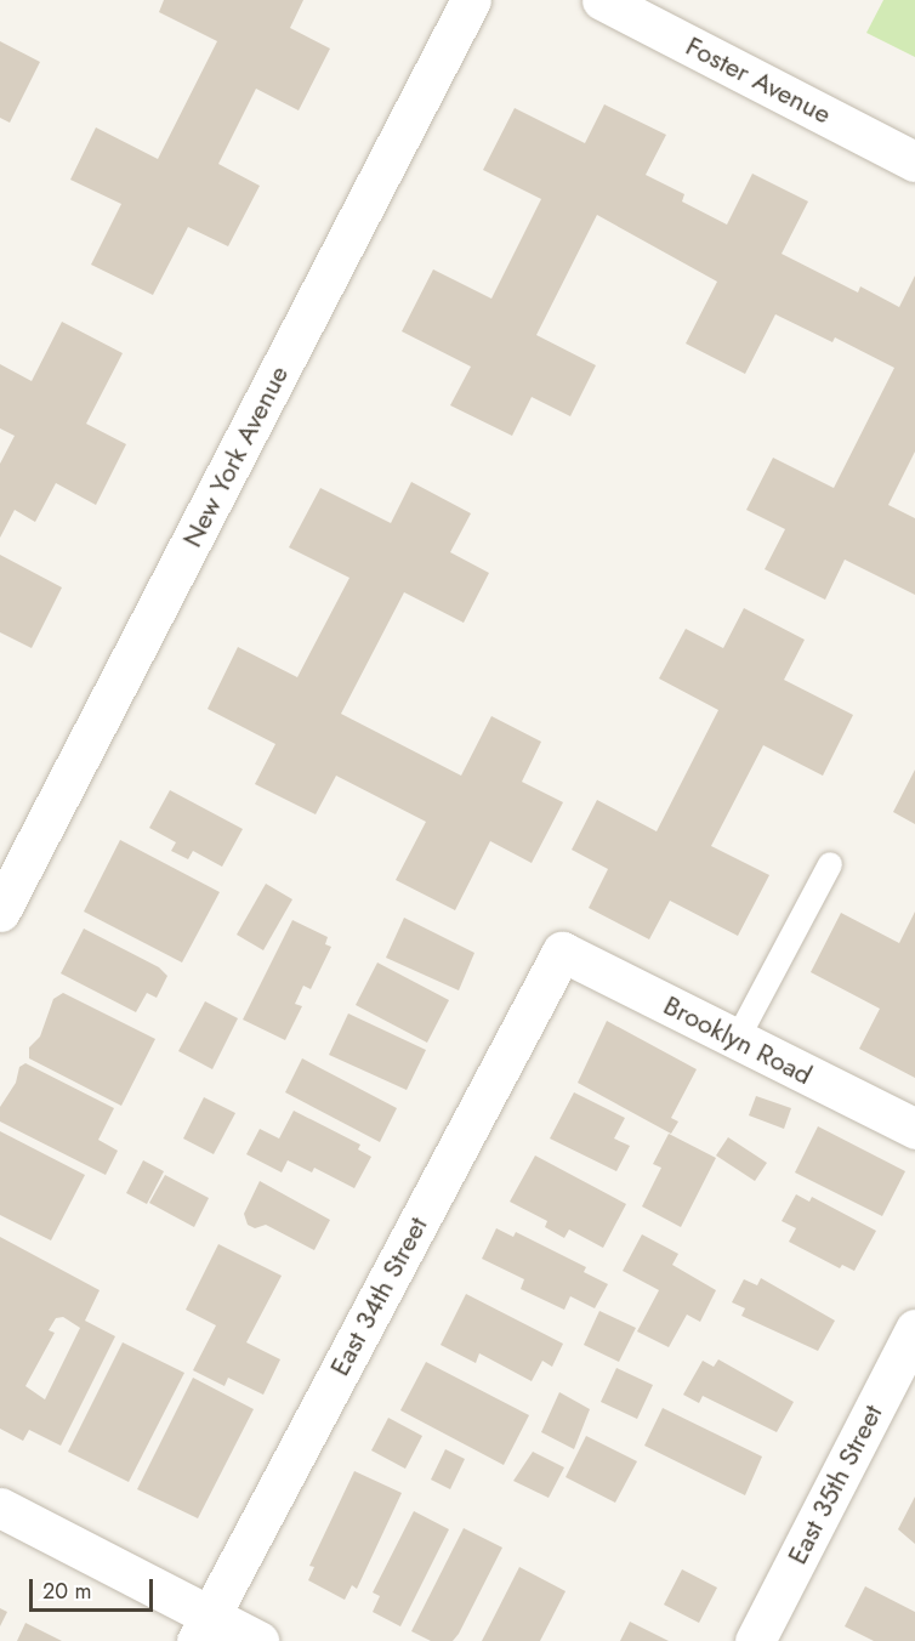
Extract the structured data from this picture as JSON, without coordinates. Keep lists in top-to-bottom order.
{
  "streets": {
    "street": [
      "Foster Avenue",
      "New York Avenue",
      "Brooklyn Road",
      "East 34th Street",
      "East 35th Street"
    ]
  },
  "crossings": [
    ["Brooklyn Road", "East 34th Street"]
  ],
  "scale_bar": "20 m"
}
